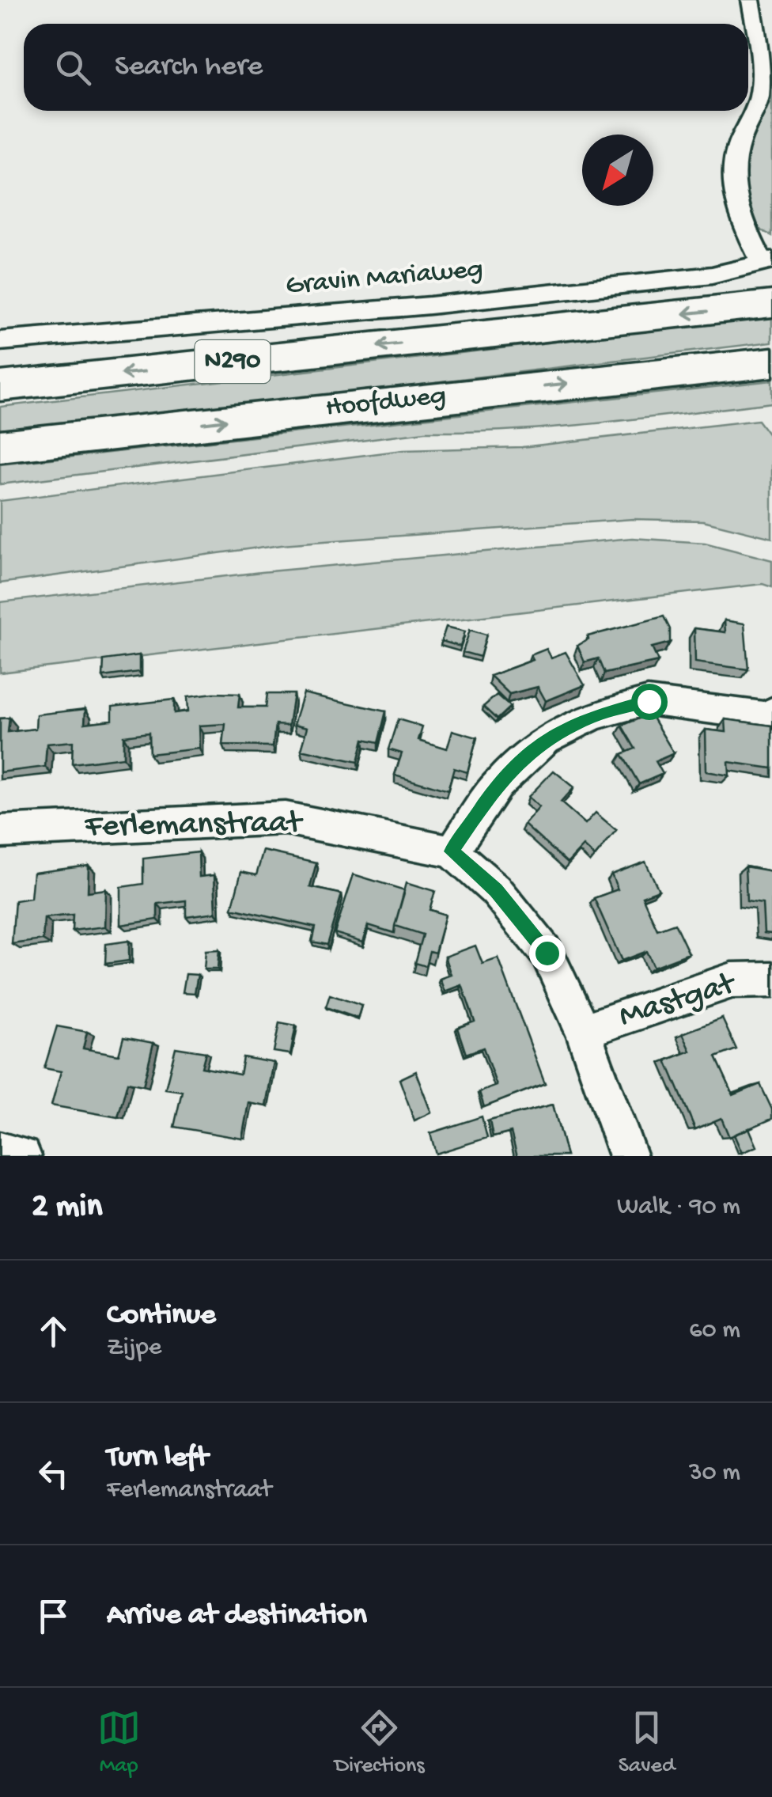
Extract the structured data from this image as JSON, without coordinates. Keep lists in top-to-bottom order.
{
  "streets": {
    "main road": ["N290", "Hoofdweg"],
    "street": ["Gravin Mariaweg", "Ferlemanstraat", "Mastgat"]
  },
  "crossings": [
    ["Ferlemanstraat", "Mastgat"]
  ],
  "north": "bottom left",
  "page": {
    "search": "Search here",
    "heading": ["2 min", "Walk · 90 m"],
    "list": [
      ["Continue", "Zijpe", "60 m"],
      ["Turn left", "Ferlemanstraat", "30 m"],
      "Arrive at destination"
    ],
    "nav": ["Map", "Directions", "Saved"]
  }
}
